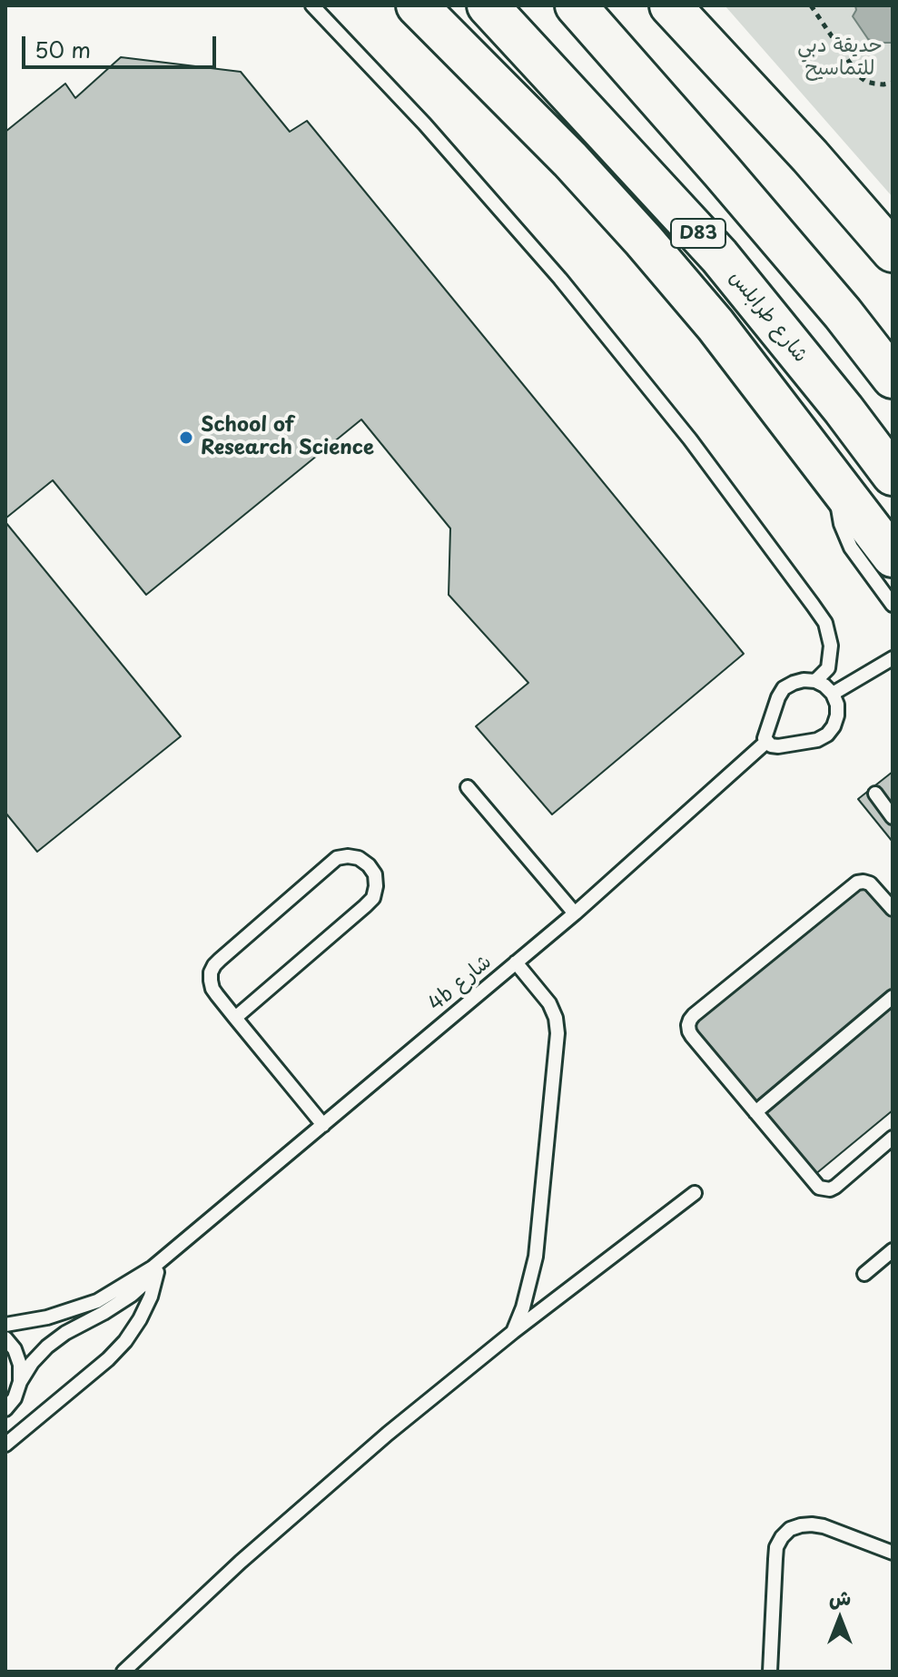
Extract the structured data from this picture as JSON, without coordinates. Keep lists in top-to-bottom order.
{
  "streets": {
    "highway": ["D83", "شارع طرابلس"],
    "lane": ["4b شارع"]
  },
  "parks": ["حديقة دبي للتماسيح"],
  "places": ["School of Research Science"],
  "scale_bar": "50 m",
  "north": "top"
}
